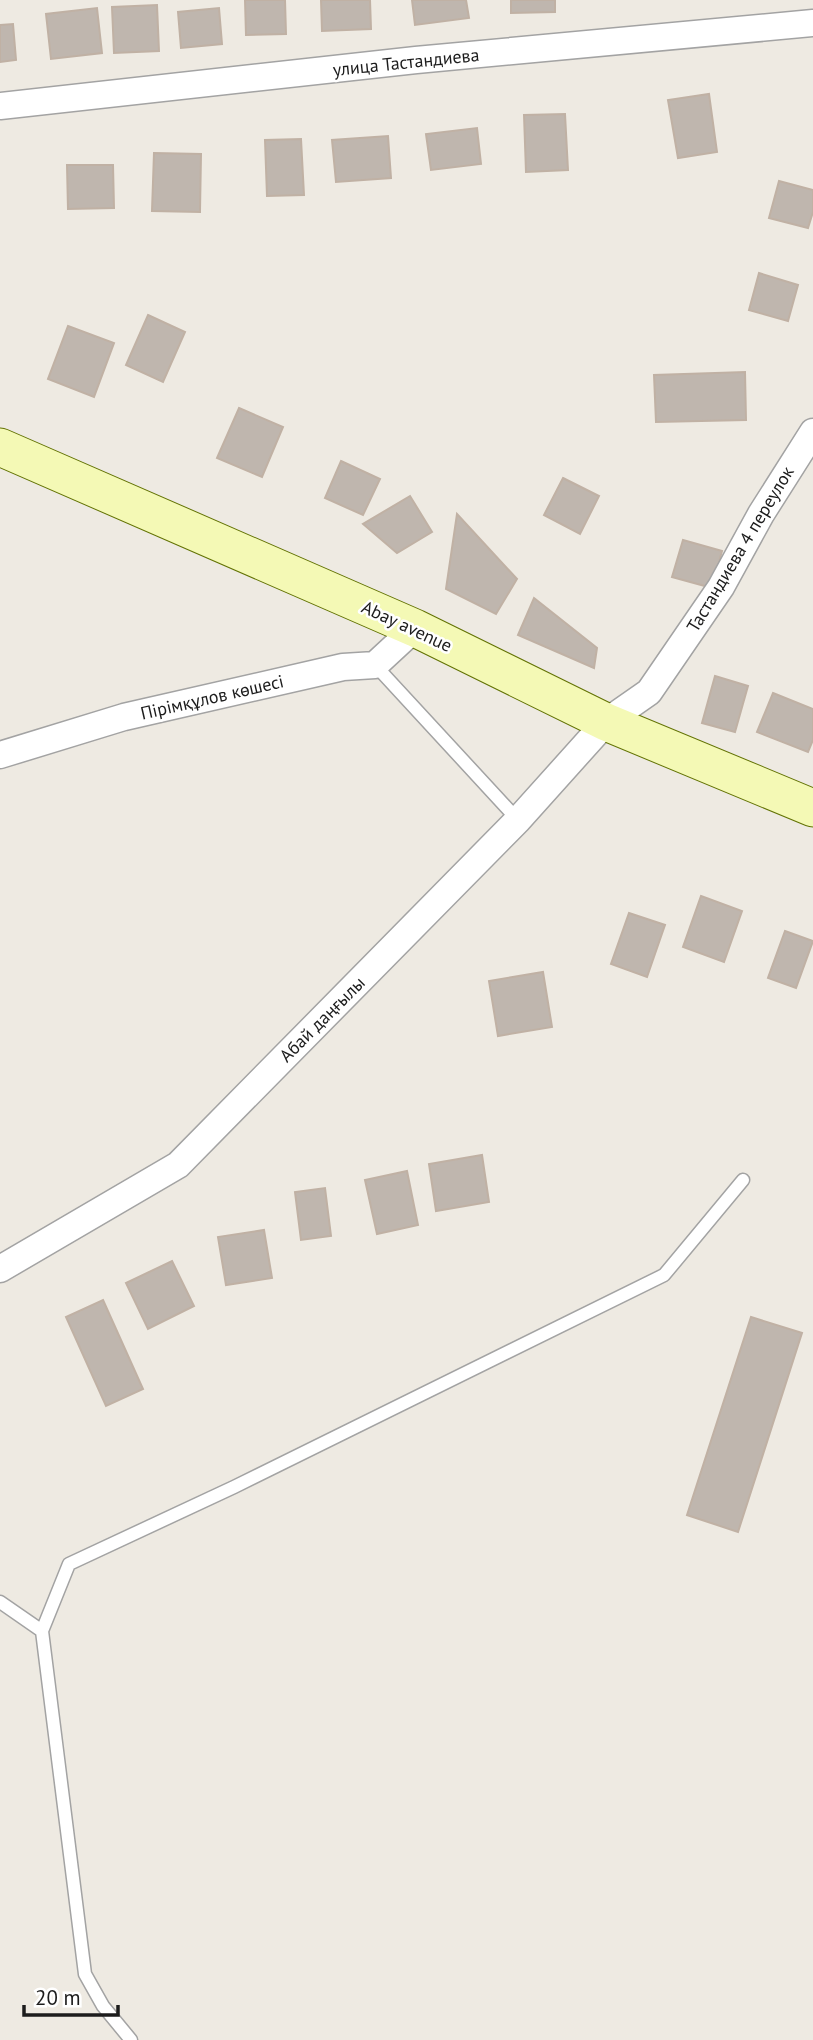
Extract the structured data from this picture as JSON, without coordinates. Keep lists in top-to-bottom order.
{
  "streets": {
    "street": [
      "улица Тастандиева",
      "Тастандиева 4 переулок",
      "Abay avenue",
      "Пірімқұлов көшесі",
      "Абай даңғылы"
    ]
  },
  "crossings": [
    ["Тастандиева 4 переулок", "Abay avenue"],
    ["Тастандиева 4 переулок", "Абай даңғылы"],
    ["Abay avenue", "Абай даңғылы"]
  ],
  "scale_bar": "20 m"
}
